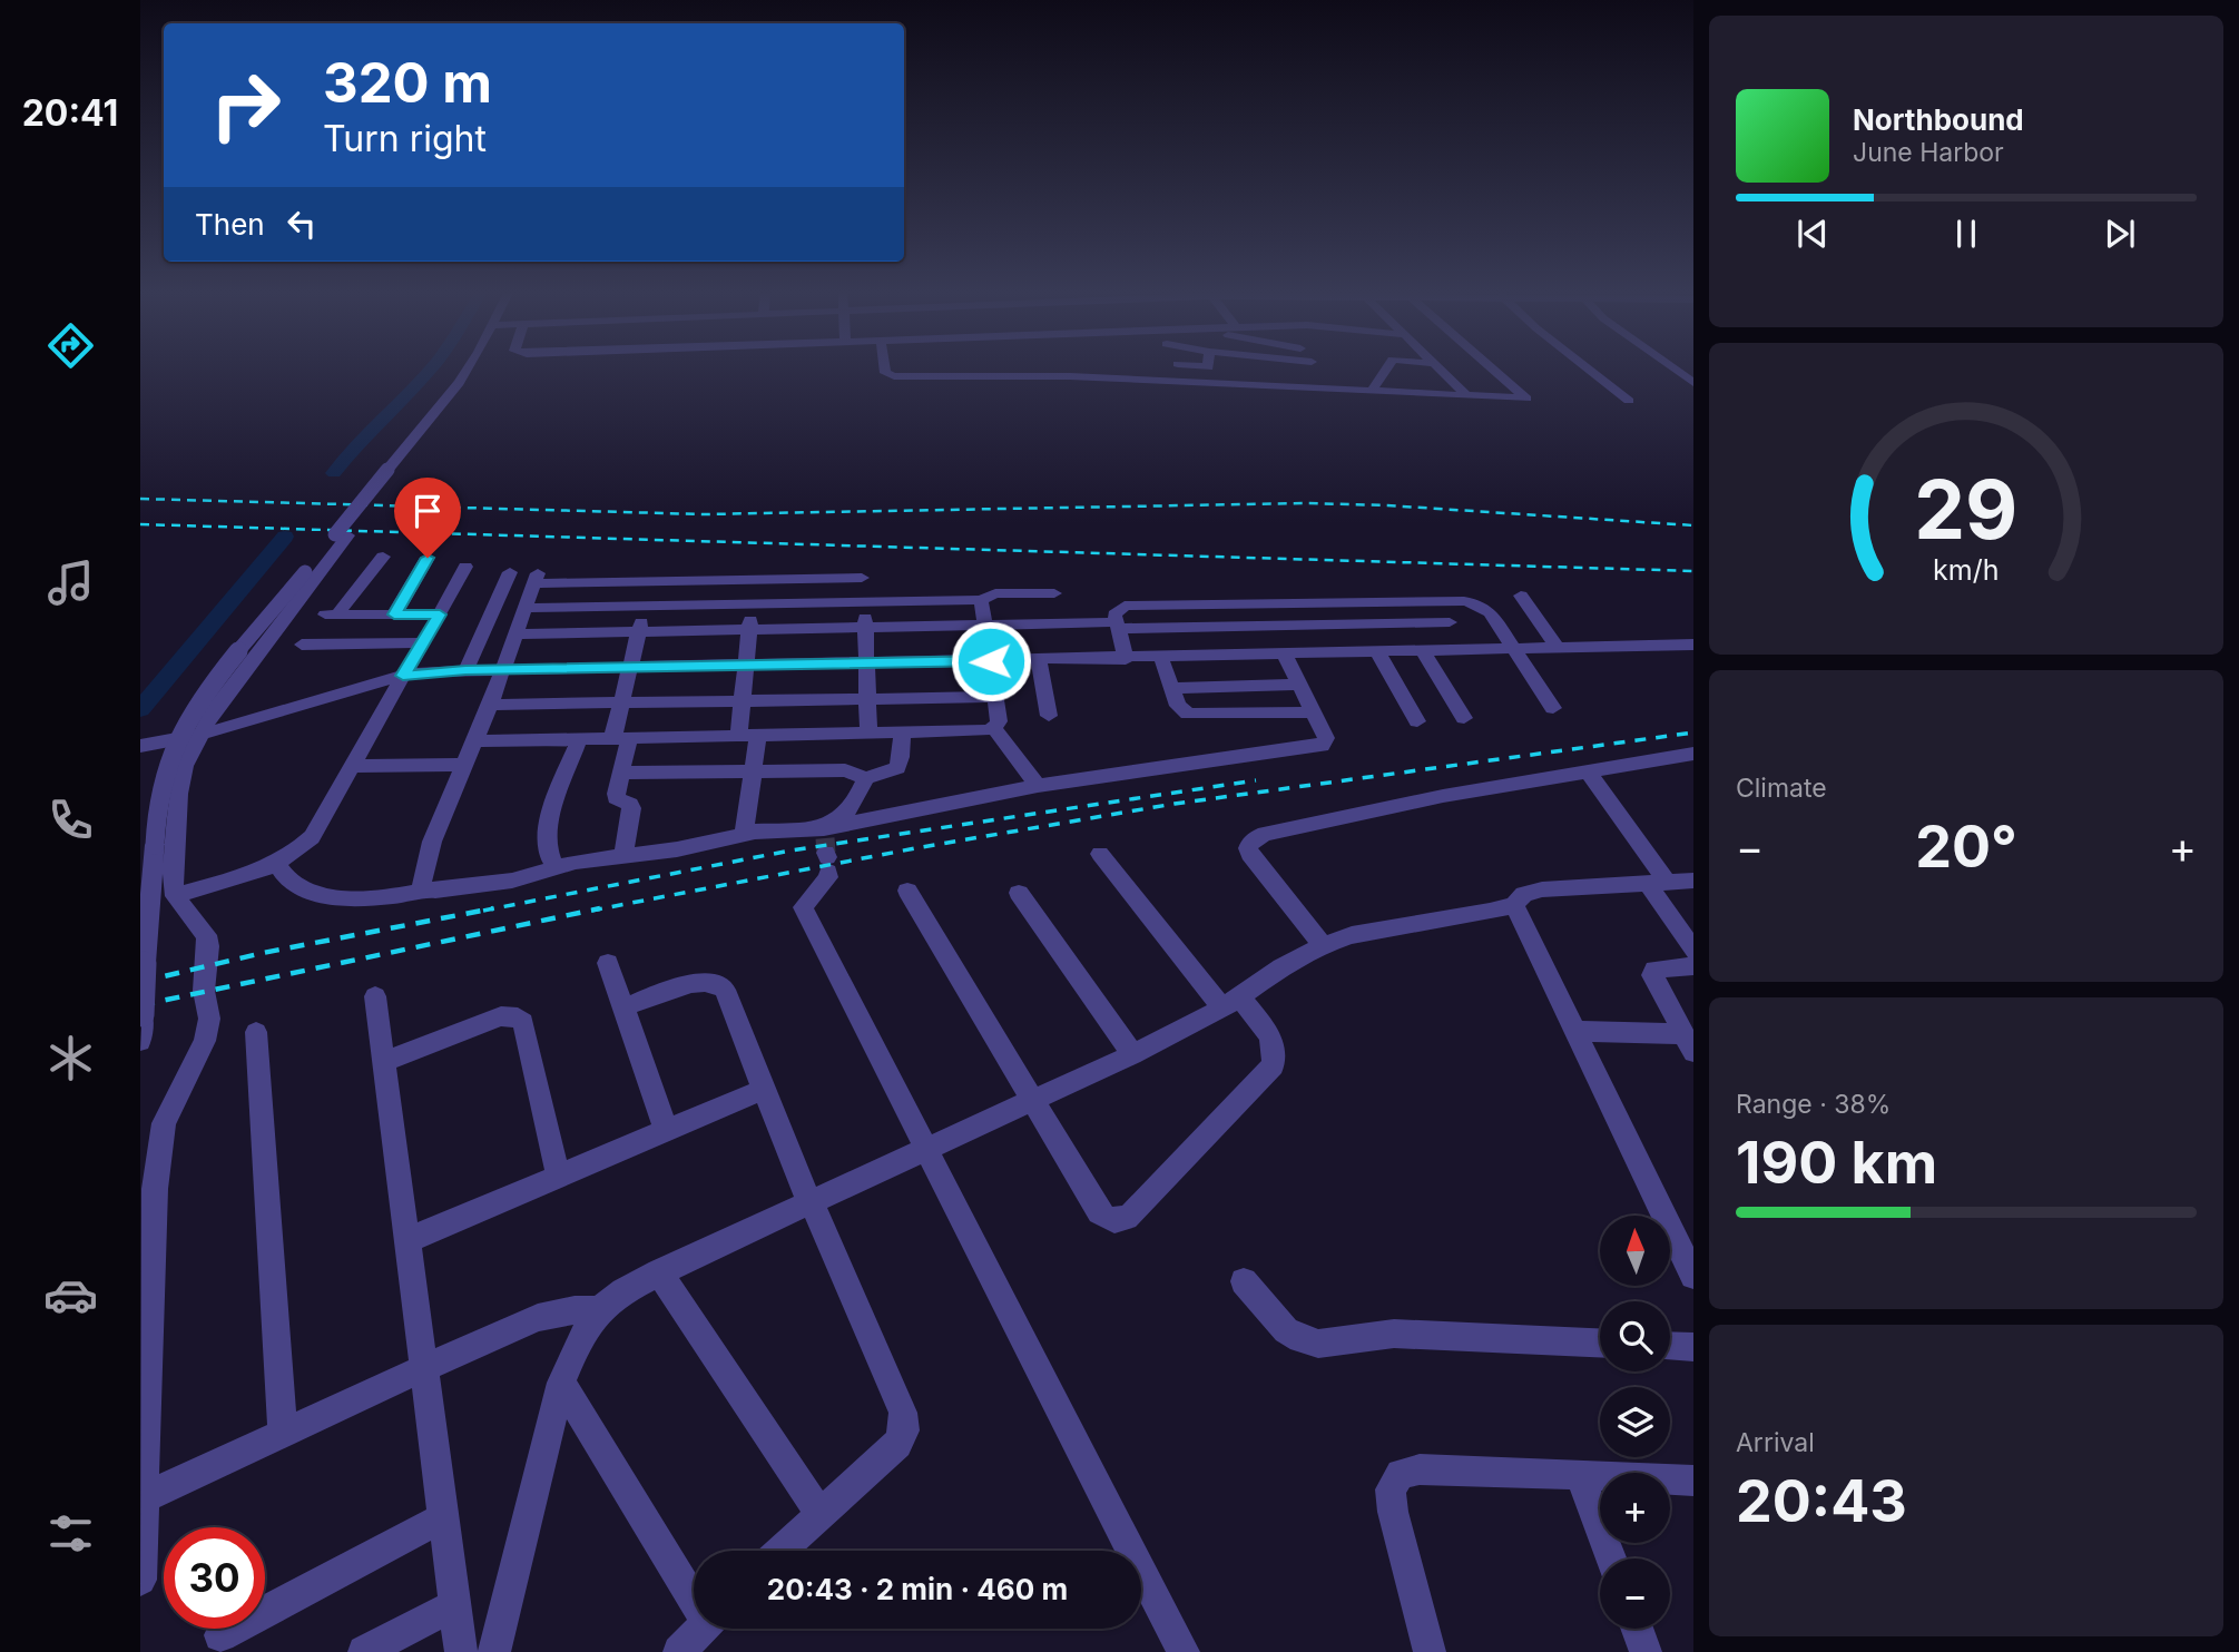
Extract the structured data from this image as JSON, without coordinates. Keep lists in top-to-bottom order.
{
  "north": "top",
  "page": {
    "tabs": "20:41",
    "turn": ["320 m", "Turn right"],
    "song": ["Northbound", "June Harbor"],
    "then": "Then",
    "tile": [
      "Climate",
      ["Range · 38%", "190 km"],
      ["Arrival", "20:43"]
    ],
    "heat": ["−", "20°", "+"],
    "map_buttons": ["+", "−"],
    "limit": "30",
    "trip": "20:43 · 2 min · 460 m",
    "gauge": ["29", "km/h"]
  }
}
